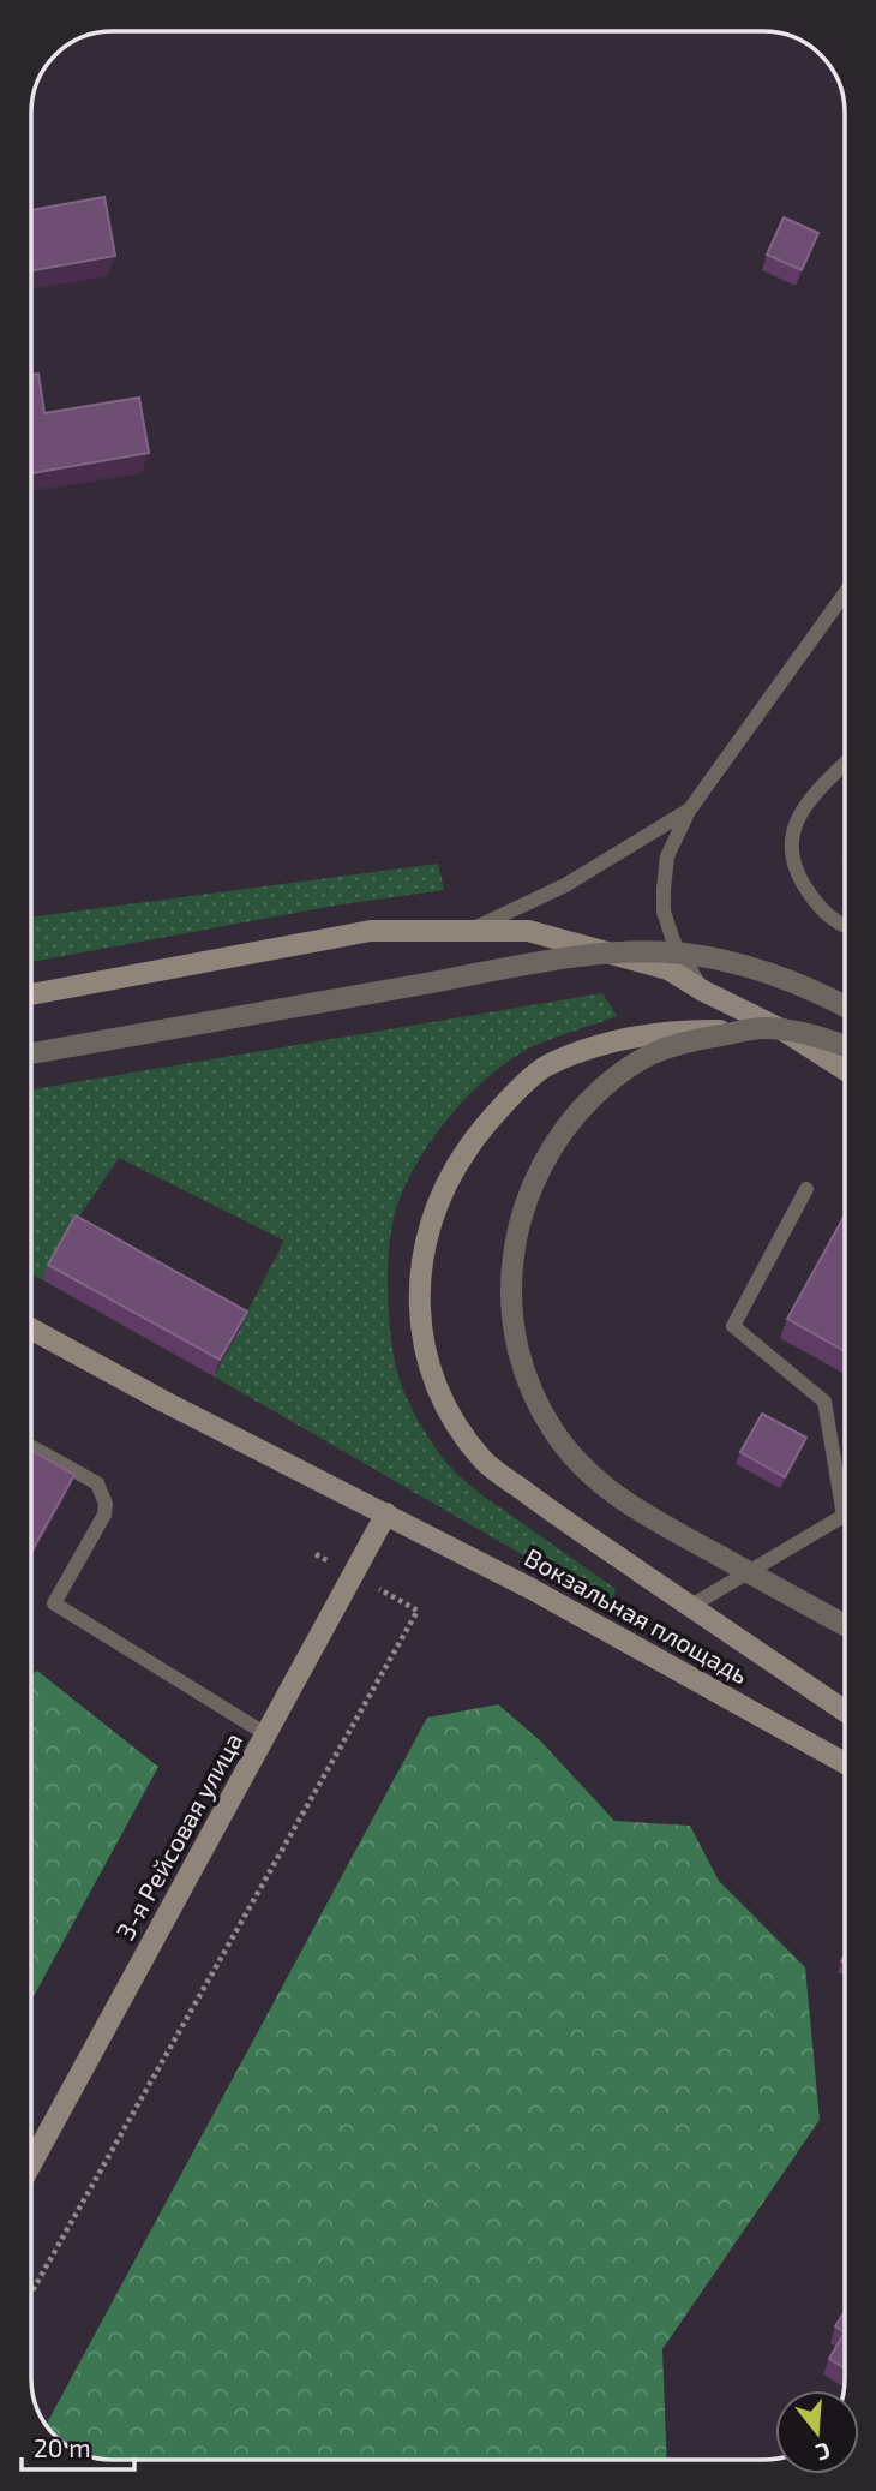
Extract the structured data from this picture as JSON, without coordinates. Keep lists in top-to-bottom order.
{
  "streets": {
    "main road": ["Вокзальная площадь", "3-я Рейсовая улица"]
  },
  "crossings": [
    ["Вокзальная площадь", "3-я Рейсовая улица"]
  ],
  "scale_bar": "20 m",
  "north": "bottom"
}
